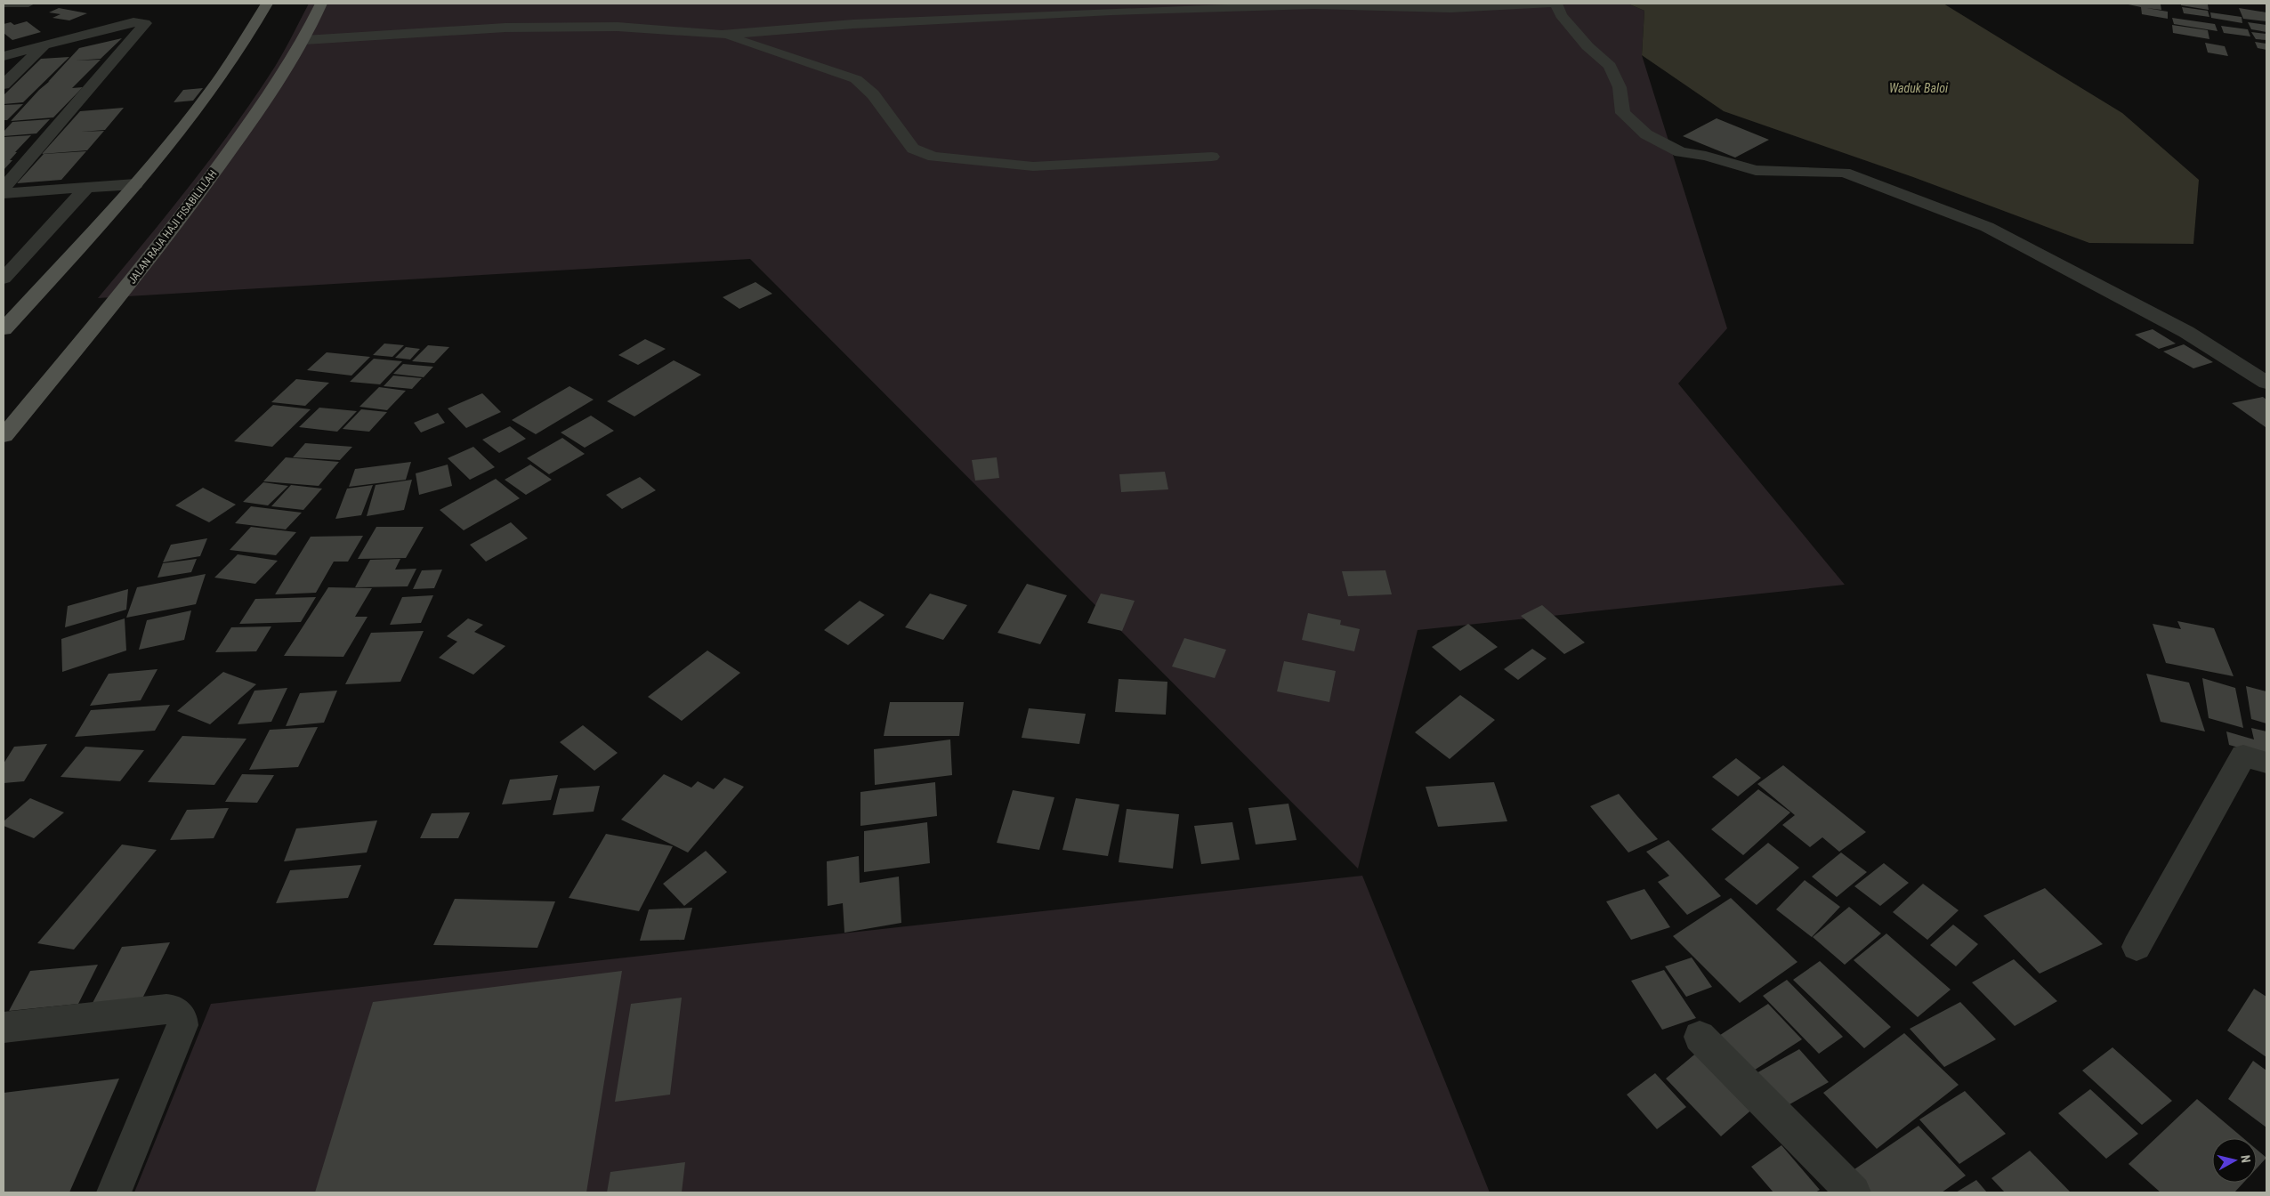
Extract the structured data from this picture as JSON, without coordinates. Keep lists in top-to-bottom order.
{
  "streets": {
    "main road": ["JALAN RAJA HAJI FISABILILLAH"]
  },
  "water": ["Waduk Baloi"],
  "north": "right"
}
